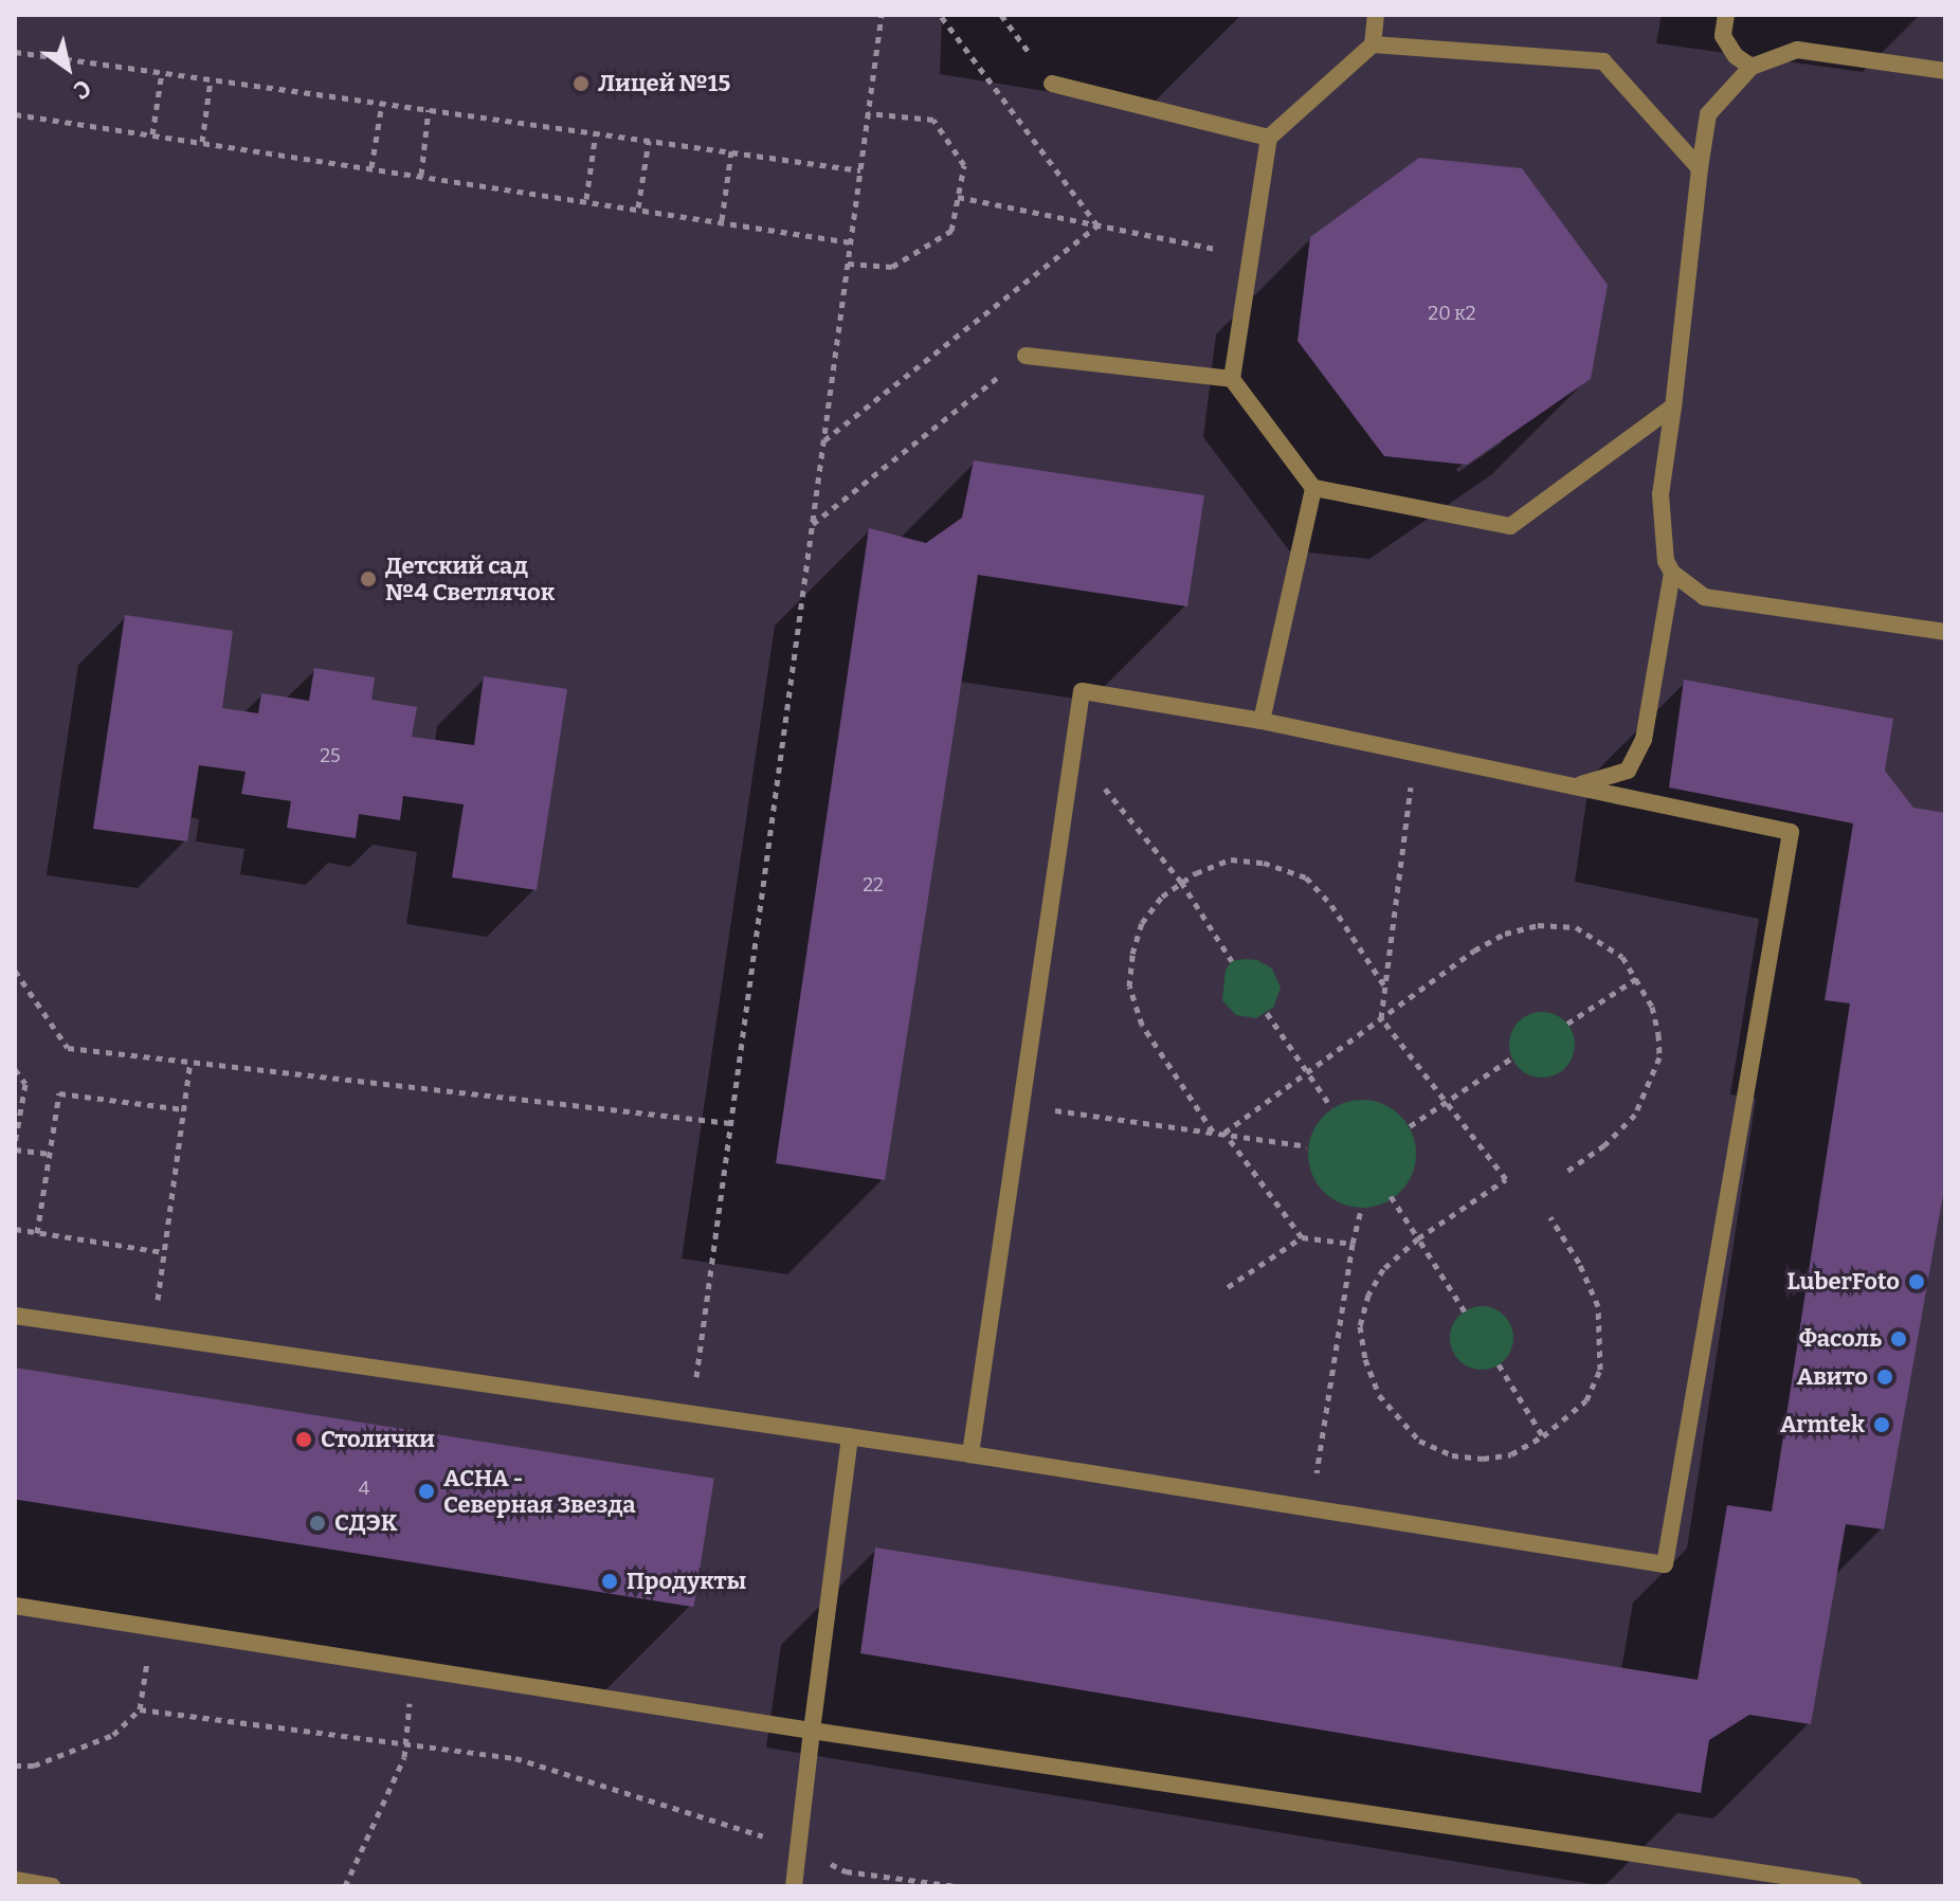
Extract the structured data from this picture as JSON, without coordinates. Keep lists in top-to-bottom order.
{
  "places": [
    "Лицей №15",
    "Детский сад №4 Светлячок",
    "LuberFoto",
    "Фасоль",
    "Авито",
    "Armtek",
    "Столички",
    "АСНА - Северная Звезда",
    "СДЭК",
    "Продукты"
  ],
  "house_numbers": [
    "20 к2",
    "25",
    "22",
    "4"
  ],
  "north": "bottom right"
}
